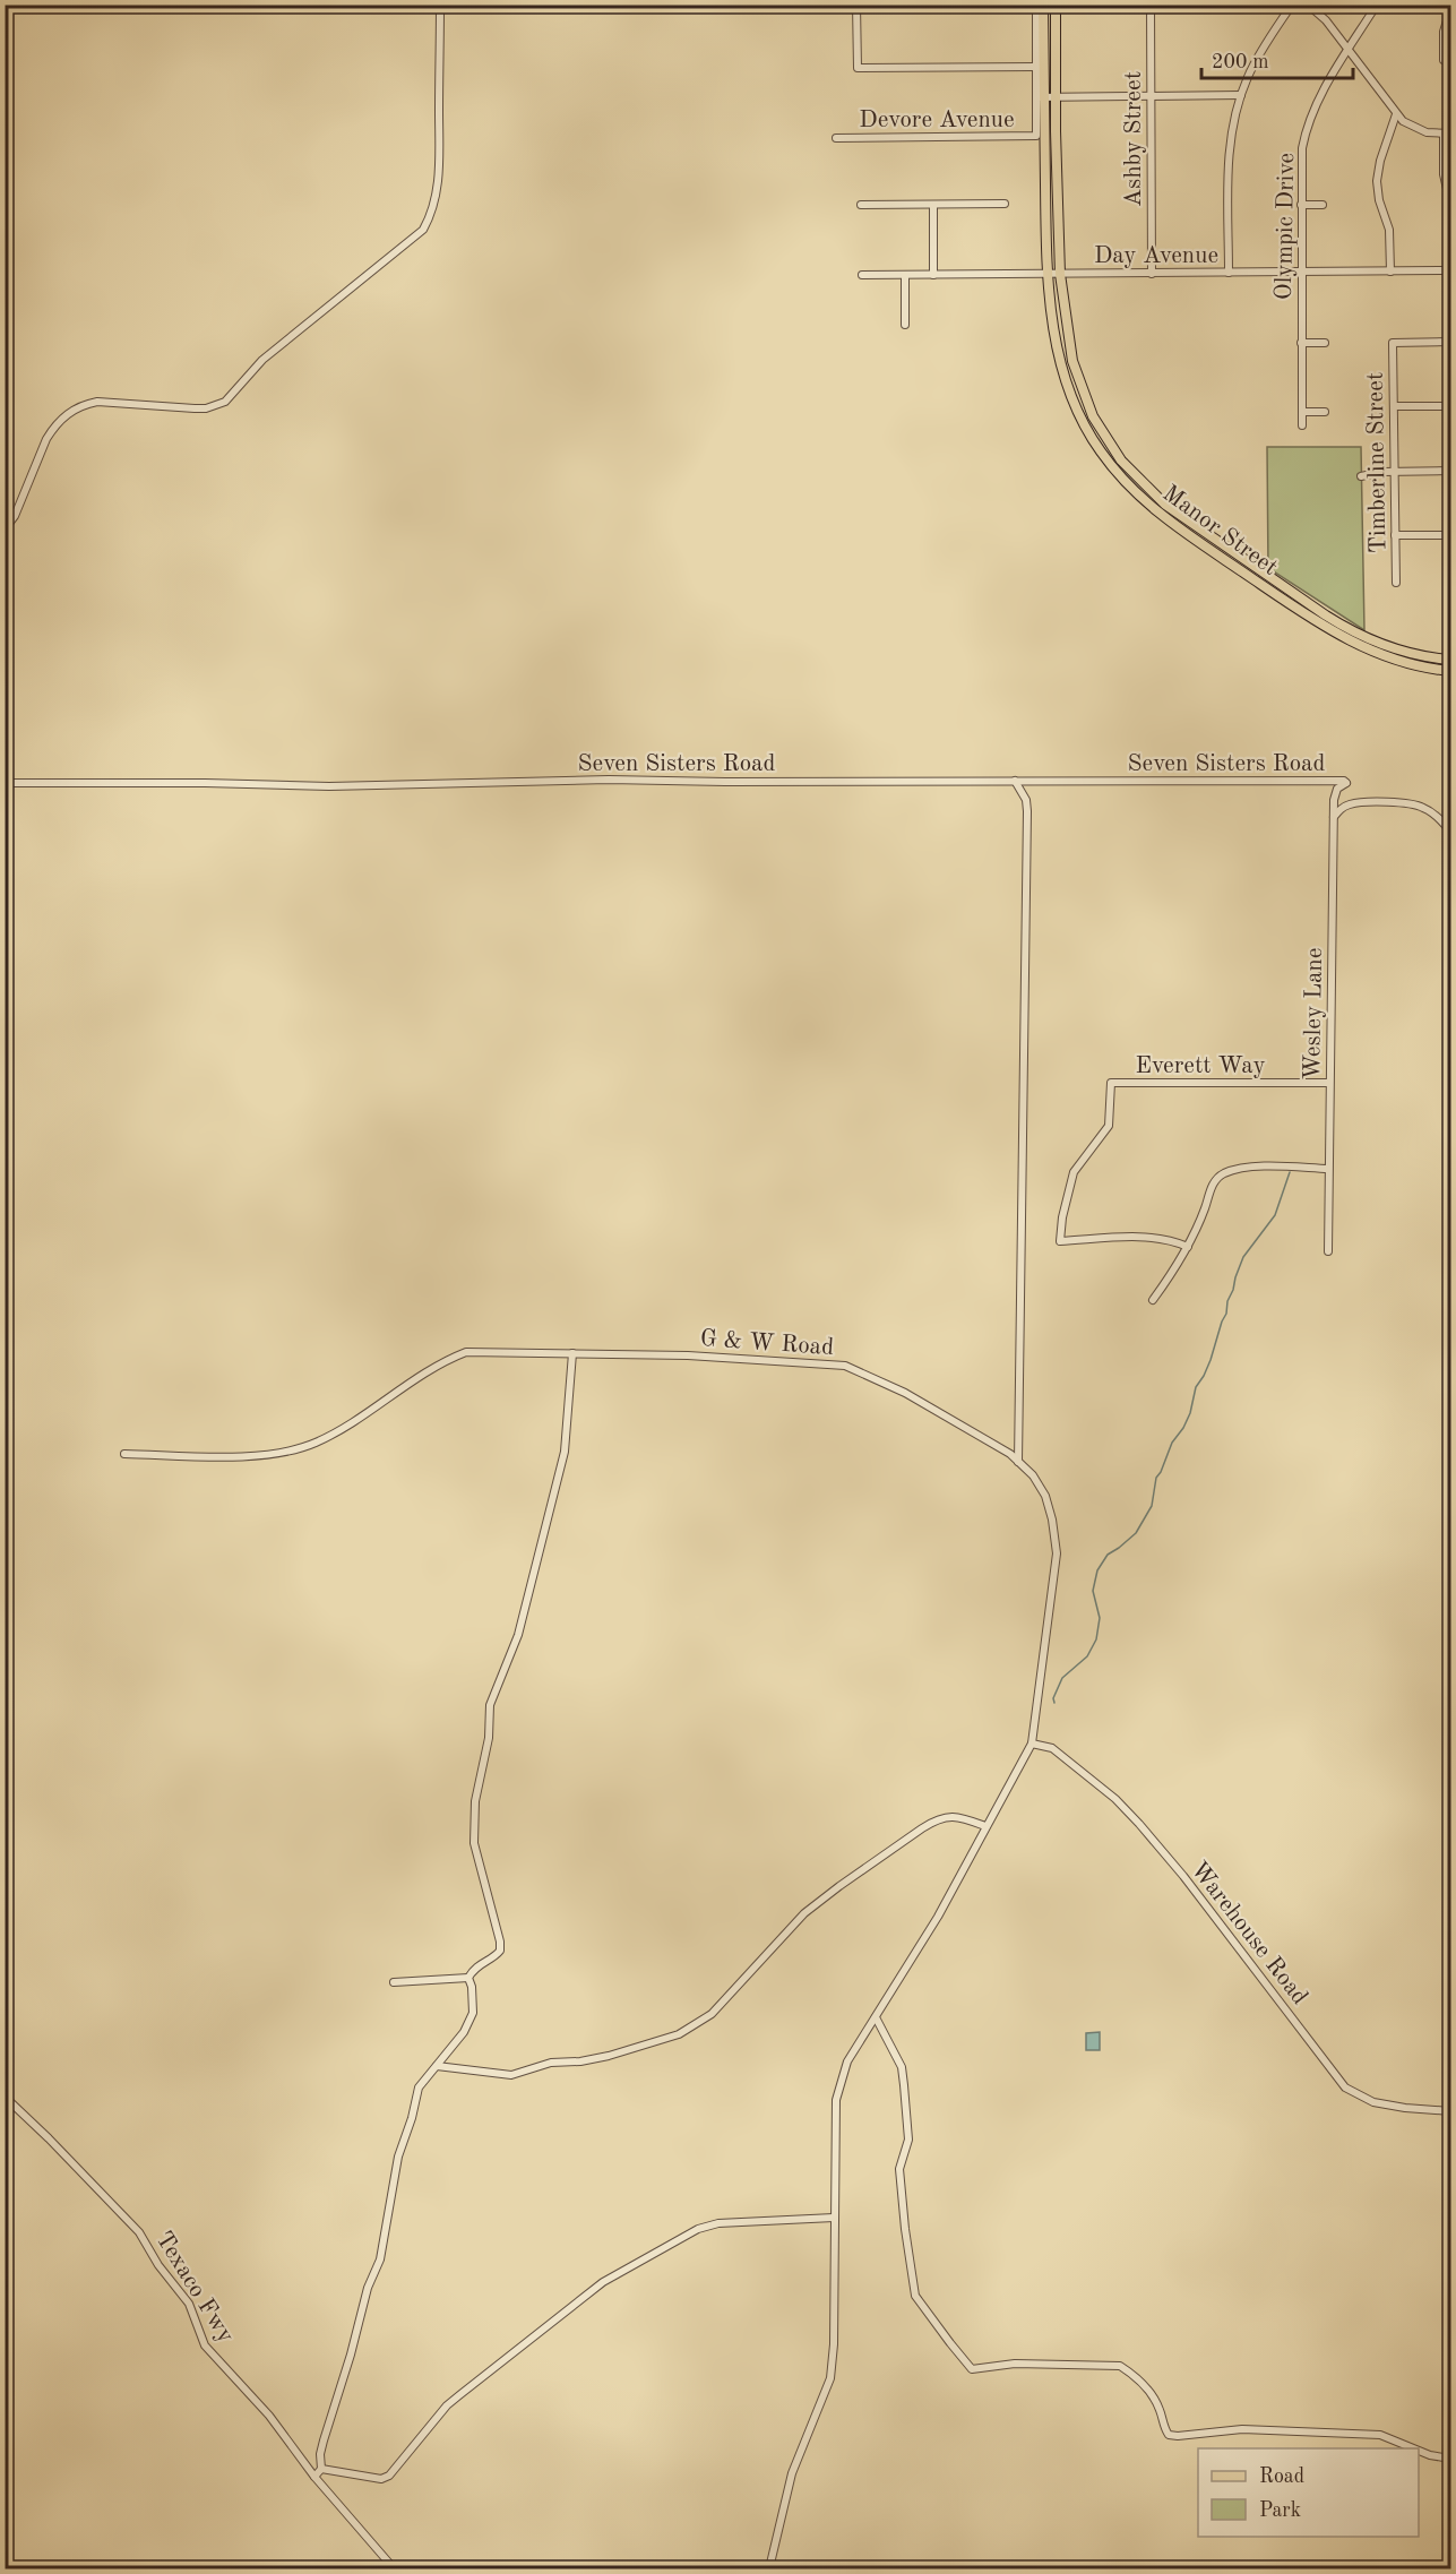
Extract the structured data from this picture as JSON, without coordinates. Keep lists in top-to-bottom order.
{
  "streets": {
    "main road": ["Manor Street"],
    "street": [
      "Devore Avenue",
      "Ashby Street",
      "Olympic Drive",
      "Day Avenue",
      "Timberline Street",
      "Seven Sisters Road",
      "Wesley Lane",
      "Everett Way",
      "G & W Road",
      "Warehouse Road",
      "Texaco Fwy"
    ]
  },
  "crossings": [
    ["Devore Avenue", "Ashby Street"],
    ["Devore Avenue", "Manor Street"],
    ["Ashby Street", "Day Avenue"],
    ["Olympic Drive", "Day Avenue"],
    ["Day Avenue", "Manor Street"],
    ["Seven Sisters Road", "Wesley Lane"],
    ["Wesley Lane", "Everett Way"],
    ["G & W Road", "Warehouse Road"]
  ],
  "legend": ["Road", "Park"],
  "scale_bar": "200 m"
}
